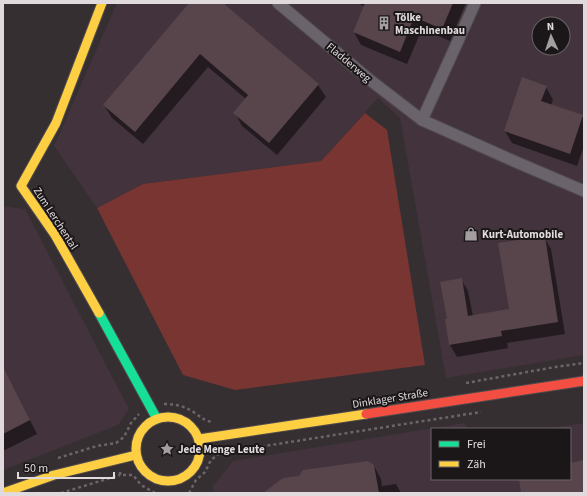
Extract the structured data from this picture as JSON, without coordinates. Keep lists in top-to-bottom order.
{
  "streets": {
    "main road": ["Zum Lerchental", "Dinklager Straße"],
    "street": ["Fladderweg"]
  },
  "crossings": [
    ["Zum Lerchental", "Dinklager Straße"]
  ],
  "places": {
    "building": ["Tölke Maschinenbau"],
    "shop": ["Kurt-Automobile"],
    "place": ["Jede Menge Leute"]
  },
  "legend": ["Frei", "Zäh"],
  "scale_bar": "50 m",
  "north": "top"
}
